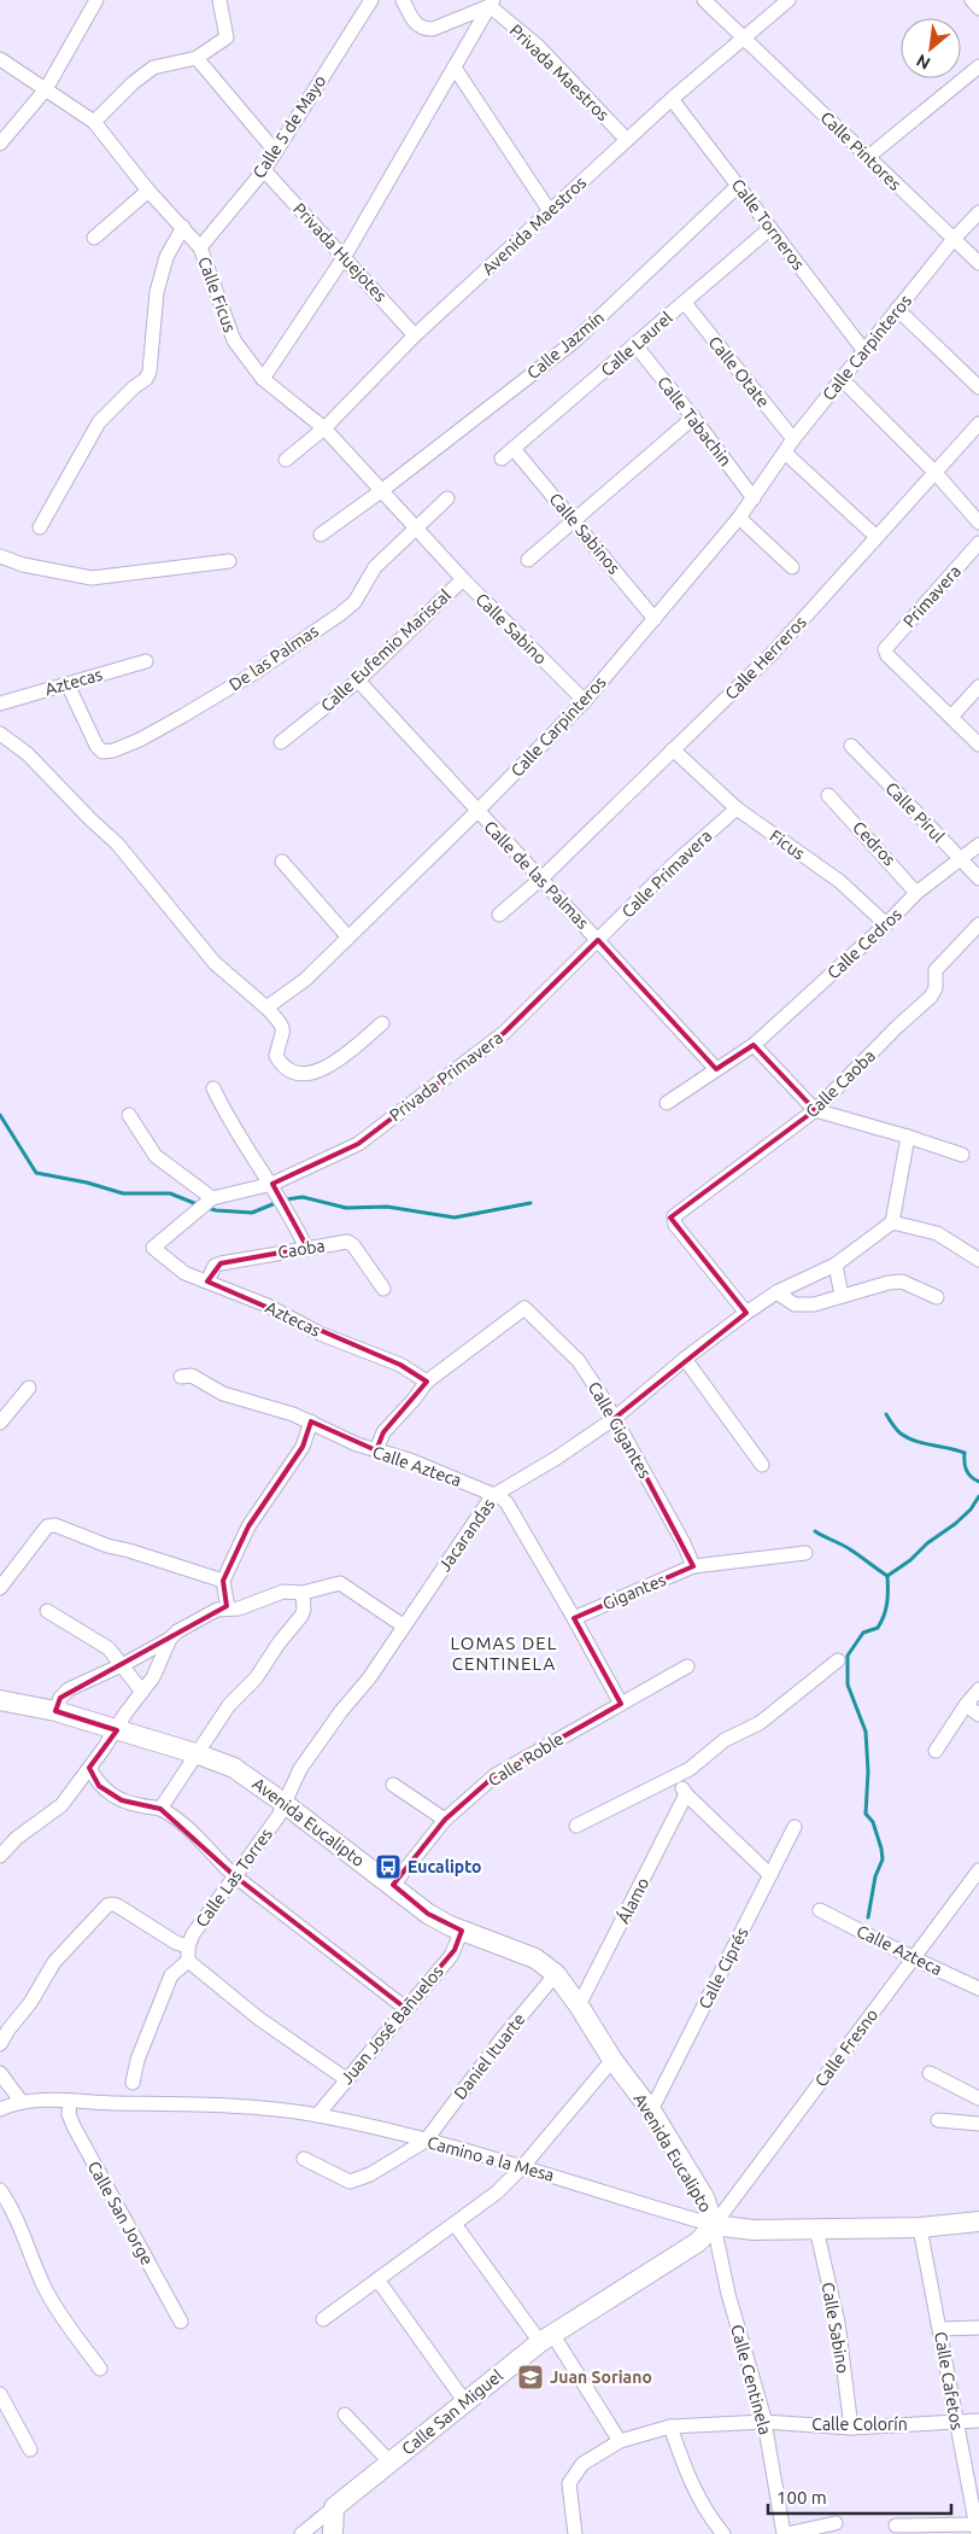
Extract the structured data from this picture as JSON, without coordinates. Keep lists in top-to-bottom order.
{
  "streets": {
    "street": [
      "Privada Maestros",
      "Calle 5 de Mayo",
      "Calle Pintores",
      "Calle Torneros",
      "Avenida Maestros",
      "Privada Huejotes",
      "Calle Ficus",
      "Calle Laurel",
      "Calle Jazmín",
      "Calle Carpinteros",
      "Calle Otate",
      "Calle Tabachin",
      "Calle Sabinos",
      "Primavera",
      "Calle Sabino",
      "Calle Eufemio Mariscal",
      "De las Palmas",
      "Calle Herreros",
      "Aztecas",
      "Calle Pirul",
      "Cedros",
      "Ficus",
      "Calle Primavera",
      "Calle de las Palmas",
      "Calle Cedros",
      "Privada Primavera",
      "Calle Caoba",
      "Caoba",
      "Calle Gigantes",
      "Calle Azteca",
      "Jacarandas",
      "Gigantes",
      "Calle Roble",
      "Avenida Eucalipto",
      "Calle Las Torres",
      "Álamo",
      "Calle Ciprés",
      "Juan José Bañuelos",
      "Calle Fresno",
      "Daniel Ituarte",
      "Camino a la Mesa",
      "Calle San Jorge",
      "Calle Centinela",
      "Calle Cafetos",
      "Calle San Miguel",
      "Calle Colorín"
    ]
  },
  "crossings": [
    ["Privada Maestros", "Avenida Maestros"],
    ["Calle 5 de Mayo", "Privada Huejotes"],
    ["Calle 5 de Mayo", "Calle Ficus"],
    ["Calle Pintores", "Avenida Maestros"],
    ["Calle Pintores", "Calle Carpinteros"],
    ["Calle Torneros", "Avenida Maestros"],
    ["Calle Torneros", "Calle Laurel"],
    ["Calle Torneros", "Calle Jazmín"],
    ["Calle Torneros", "Calle Carpinteros"],
    ["Avenida Maestros", "Privada Huejotes"],
    ["Avenida Maestros", "Calle Ficus"],
    ["Calle Ficus", "Calle Jazmín"],
    ["Calle Ficus", "Calle Sabino"],
    ["Calle Ficus", "De las Palmas"],
    ["Calle Laurel", "Calle Otate"],
    ["Calle Laurel", "Calle Tabachin"],
    ["Calle Laurel", "Calle Sabinos"],
    ["Calle Carpinteros", "Calle Otate"],
    ["Calle Carpinteros", "Calle Tabachin"],
    ["Calle Carpinteros", "Calle Sabinos"],
    ["Calle Carpinteros", "Calle Sabino"],
    ["Calle Carpinteros", "Calle de las Palmas"],
    ["Calle Sabino", "Calle Eufemio Mariscal"],
    ["Calle Sabino", "De las Palmas"],
    ["Calle Sabino", "Camino a la Mesa"],
    ["Calle Sabino", "Calle Colorín"],
    ["Calle Eufemio Mariscal", "Calle de las Palmas"],
    ["De las Palmas", "Aztecas"],
    ["Calle Herreros", "Calle de las Palmas"],
    ["Aztecas", "Privada Primavera"],
    ["Aztecas", "Caoba"],
    ["Aztecas", "Calle Gigantes"],
    ["Calle Pirul", "Calle Cedros"],
    ["Cedros", "Calle Cedros"],
    ["Ficus", "Calle Primavera"],
    ["Ficus", "Calle Cedros"],
    ["Calle Primavera", "Calle de las Palmas"],
    ["Calle Primavera", "Privada Primavera"],
    ["Calle de las Palmas", "Calle Cedros"],
    ["Calle de las Palmas", "Privada Primavera"],
    ["Calle Caoba", "Jacarandas"],
    ["Calle Gigantes", "Jacarandas"],
    ["Calle Gigantes", "Gigantes"],
    ["Calle Azteca", "Jacarandas"],
    ["Calle Azteca", "Gigantes"],
    ["Calle Azteca", "Calle Roble"],
    ["Calle Azteca", "Calle Fresno"],
    ["Jacarandas", "Avenida Eucalipto"],
    ["Jacarandas", "Calle Las Torres"],
    ["Calle Roble", "Avenida Eucalipto"],
    ["Avenida Eucalipto", "Calle Las Torres"],
    ["Avenida Eucalipto", "Álamo"],
    ["Avenida Eucalipto", "Calle Ciprés"],
    ["Avenida Eucalipto", "Juan José Bañuelos"],
    ["Avenida Eucalipto", "Calle Fresno"],
    ["Avenida Eucalipto", "Daniel Ituarte"],
    ["Avenida Eucalipto", "Camino a la Mesa"],
    ["Avenida Eucalipto", "Calle Centinela"],
    ["Avenida Eucalipto", "Calle San Miguel"],
    ["Juan José Bañuelos", "Camino a la Mesa"],
    ["Calle Fresno", "Camino a la Mesa"],
    ["Calle Fresno", "Calle Centinela"],
    ["Calle Fresno", "Calle San Miguel"],
    ["Daniel Ituarte", "Camino a la Mesa"],
    ["Camino a la Mesa", "Calle San Jorge"],
    ["Camino a la Mesa", "Calle Centinela"],
    ["Camino a la Mesa", "Calle Cafetos"],
    ["Camino a la Mesa", "Calle San Miguel"],
    ["Calle Centinela", "Calle San Miguel"],
    ["Calle Centinela", "Calle Colorín"],
    ["Calle Cafetos", "Calle Colorín"]
  ],
  "districts": ["LOMAS DEL CENTINELA"],
  "places": {
    "bus stop": ["Eucalipto"],
    "school or university": ["Juan Soriano"]
  },
  "scale_bar": "100 m",
  "north": "bottom left"
}
